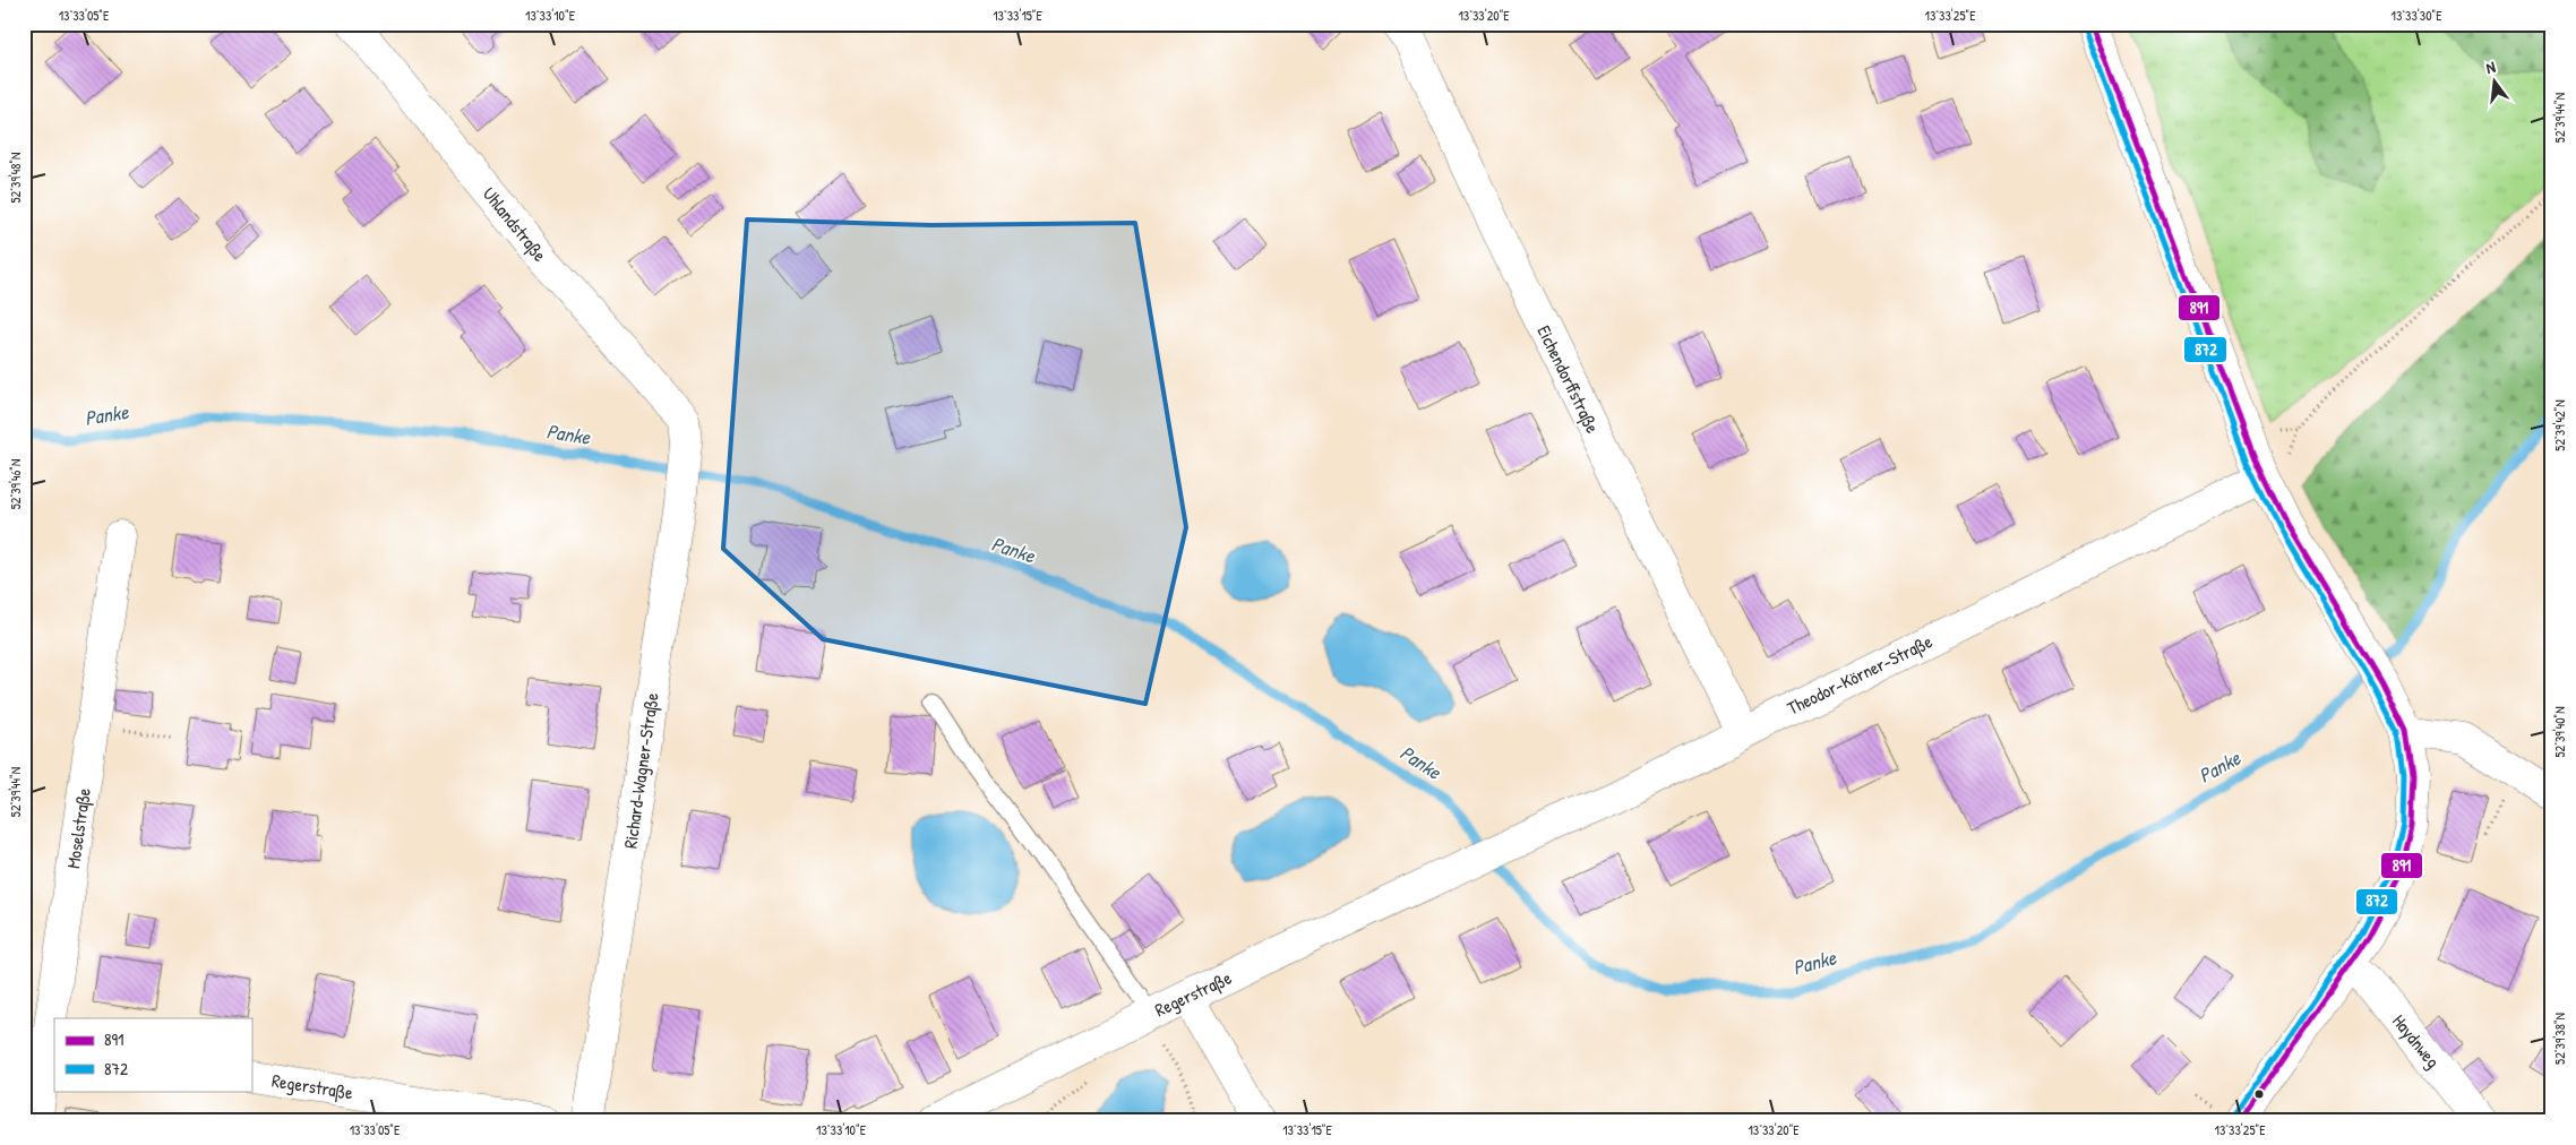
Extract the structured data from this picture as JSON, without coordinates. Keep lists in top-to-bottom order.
{
  "streets": {
    "street": [
      "Uhlandstraße",
      "Eichendorffstraße",
      "Theodor-Körner-Straße",
      "Richard-Wagner-Straße",
      "Moselstraße",
      "Regerstraße",
      "Haydnweg"
    ]
  },
  "crossings": [
    ["Uhlandstraße", "Richard-Wagner-Straße"],
    ["Eichendorffstraße", "Theodor-Körner-Straße"],
    ["Theodor-Körner-Straße", "Regerstraße"]
  ],
  "water": ["Panke"],
  "lines": ["transit line 891", "transit line 872"],
  "legend": ["891", "872"],
  "north": "top",
  "coordinates": [
    "13°33'05\"E",
    "13°33'10\"E",
    "13°33'15\"E",
    "13°33'20\"E",
    "13°33'25\"E",
    "13°33'30\"E",
    "52°39'44\"N",
    "52°39'48\"N",
    "52°39'42\"N",
    "52°39'46\"N",
    "52°39'40\"N",
    "52°39'38\"N"
  ]
}
